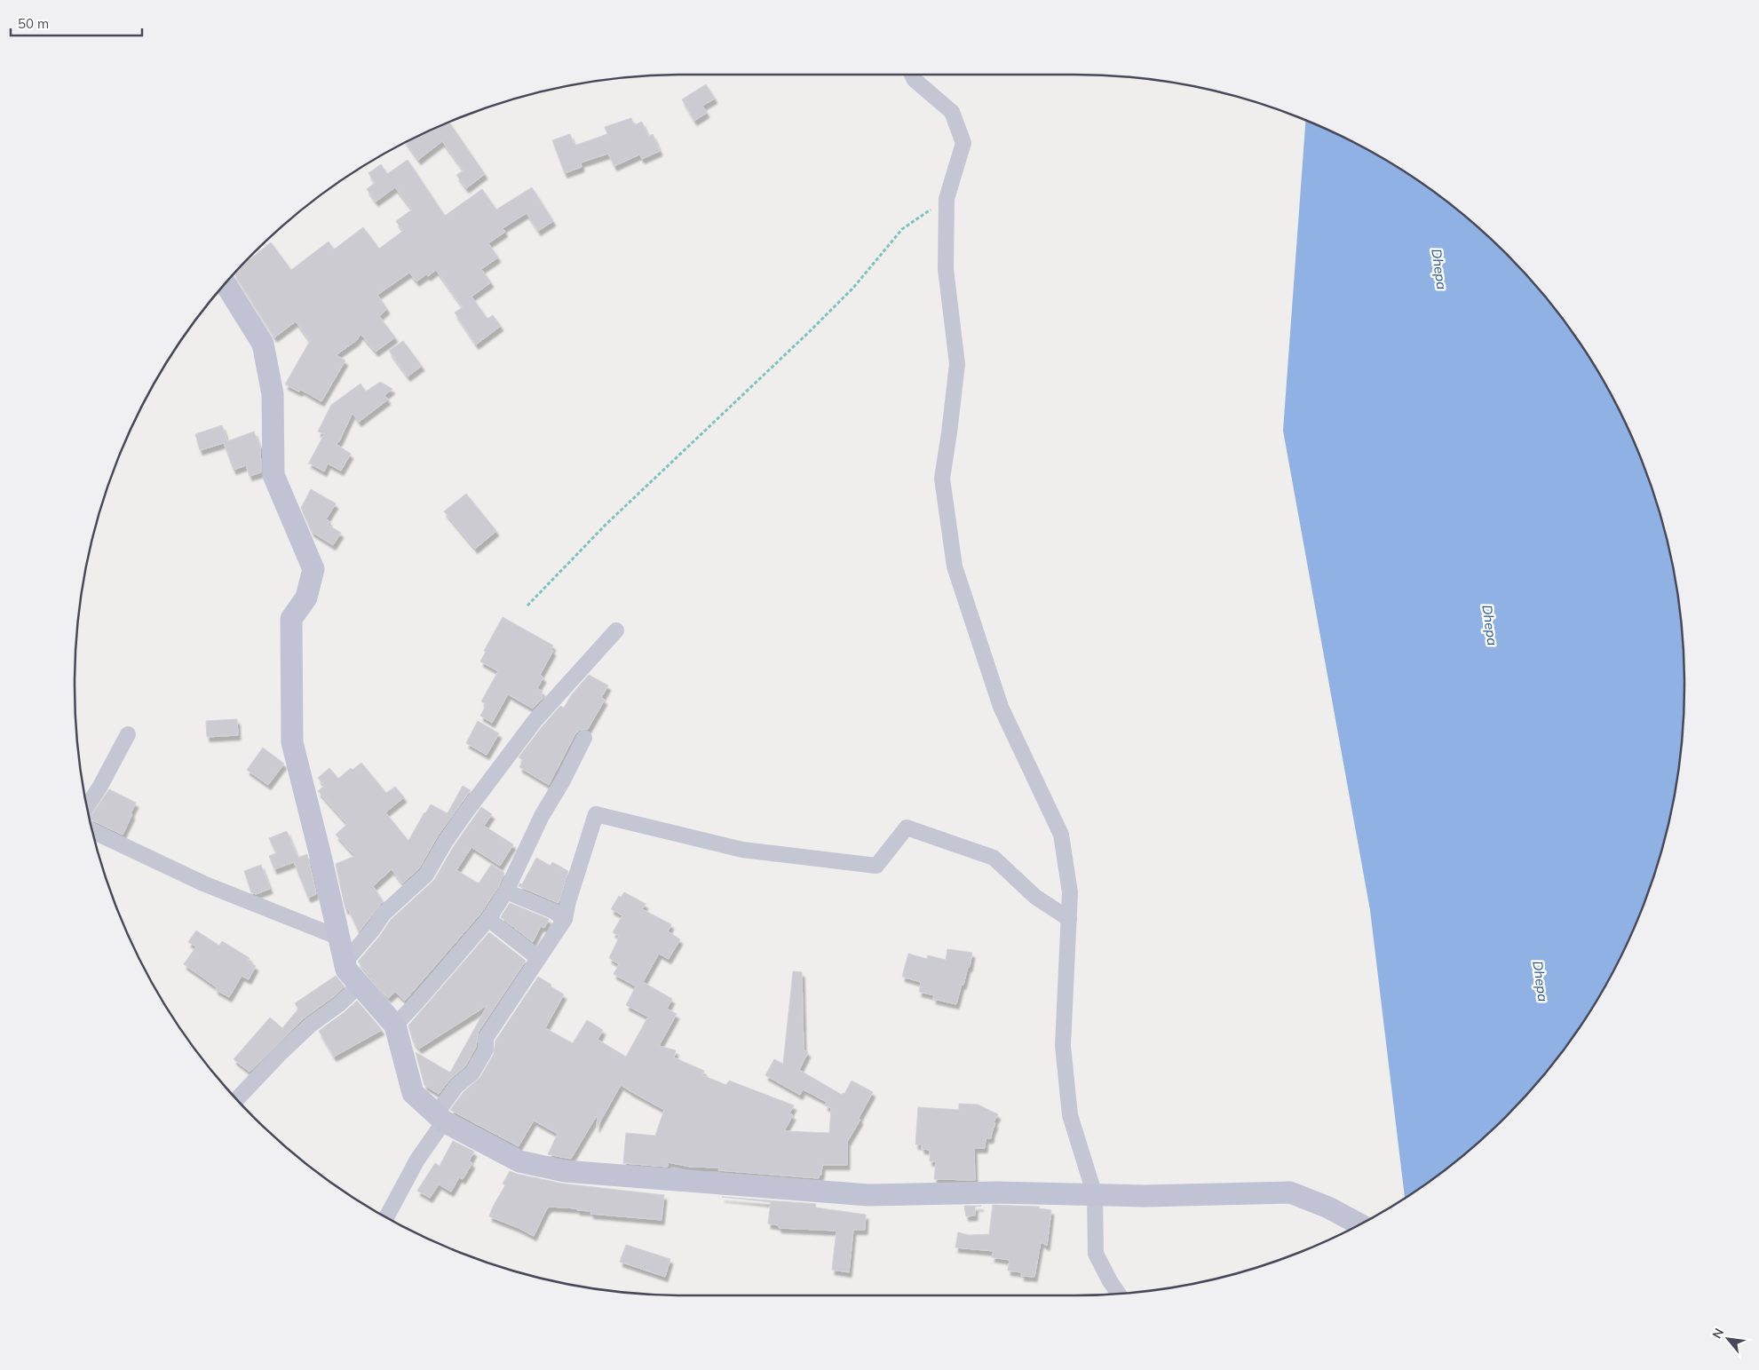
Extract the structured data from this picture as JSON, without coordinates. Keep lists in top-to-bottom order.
{
  "water": ["Dhepa"],
  "scale_bar": "50 m",
  "north": "top left"
}
